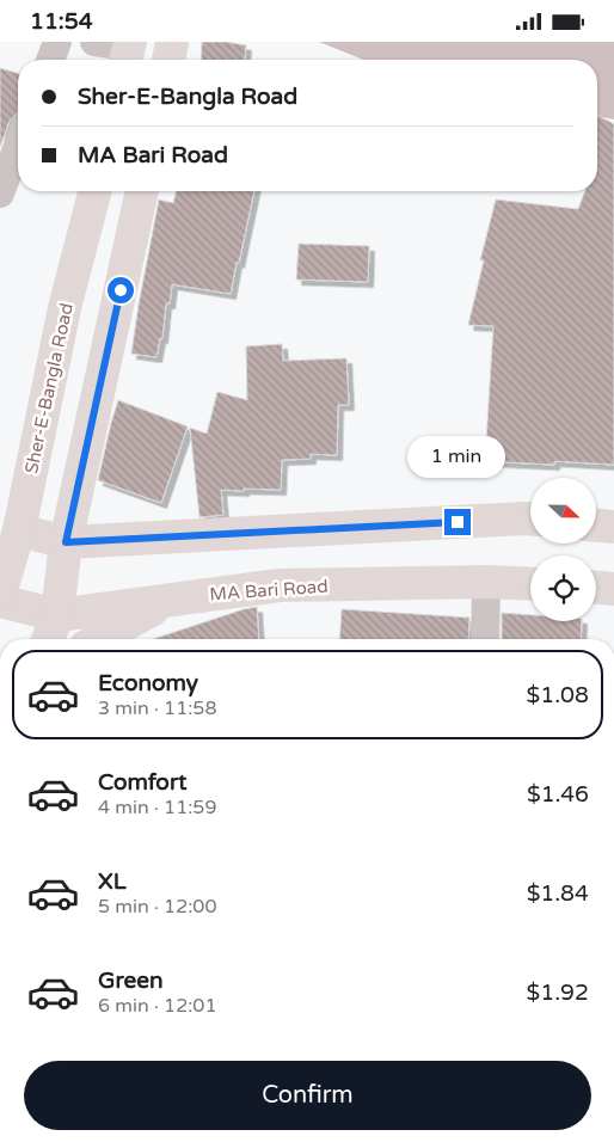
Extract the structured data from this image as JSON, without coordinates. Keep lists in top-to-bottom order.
{
  "streets": {
    "main road": ["Sher-E-Bangla Road", "MA Bari Road"]
  },
  "north": "right",
  "page": {
    "status": "11:54",
    "banner": ["Sher-E-Bangla Road", "MA Bari Road"],
    "bubble": "1 min",
    "list": [
      {
        "name": "Economy",
        "note": "3 min · 11:58",
        "value": "$1.08"
      },
      {
        "name": "Comfort",
        "note": "4 min · 11:59",
        "value": "$1.46"
      },
      {
        "name": "XL",
        "note": "5 min · 12:00",
        "value": "$1.84"
      },
      {
        "name": "Green",
        "note": "6 min · 12:01",
        "value": "$1.92"
      }
    ],
    "buttons": "Confirm"
  }
}
